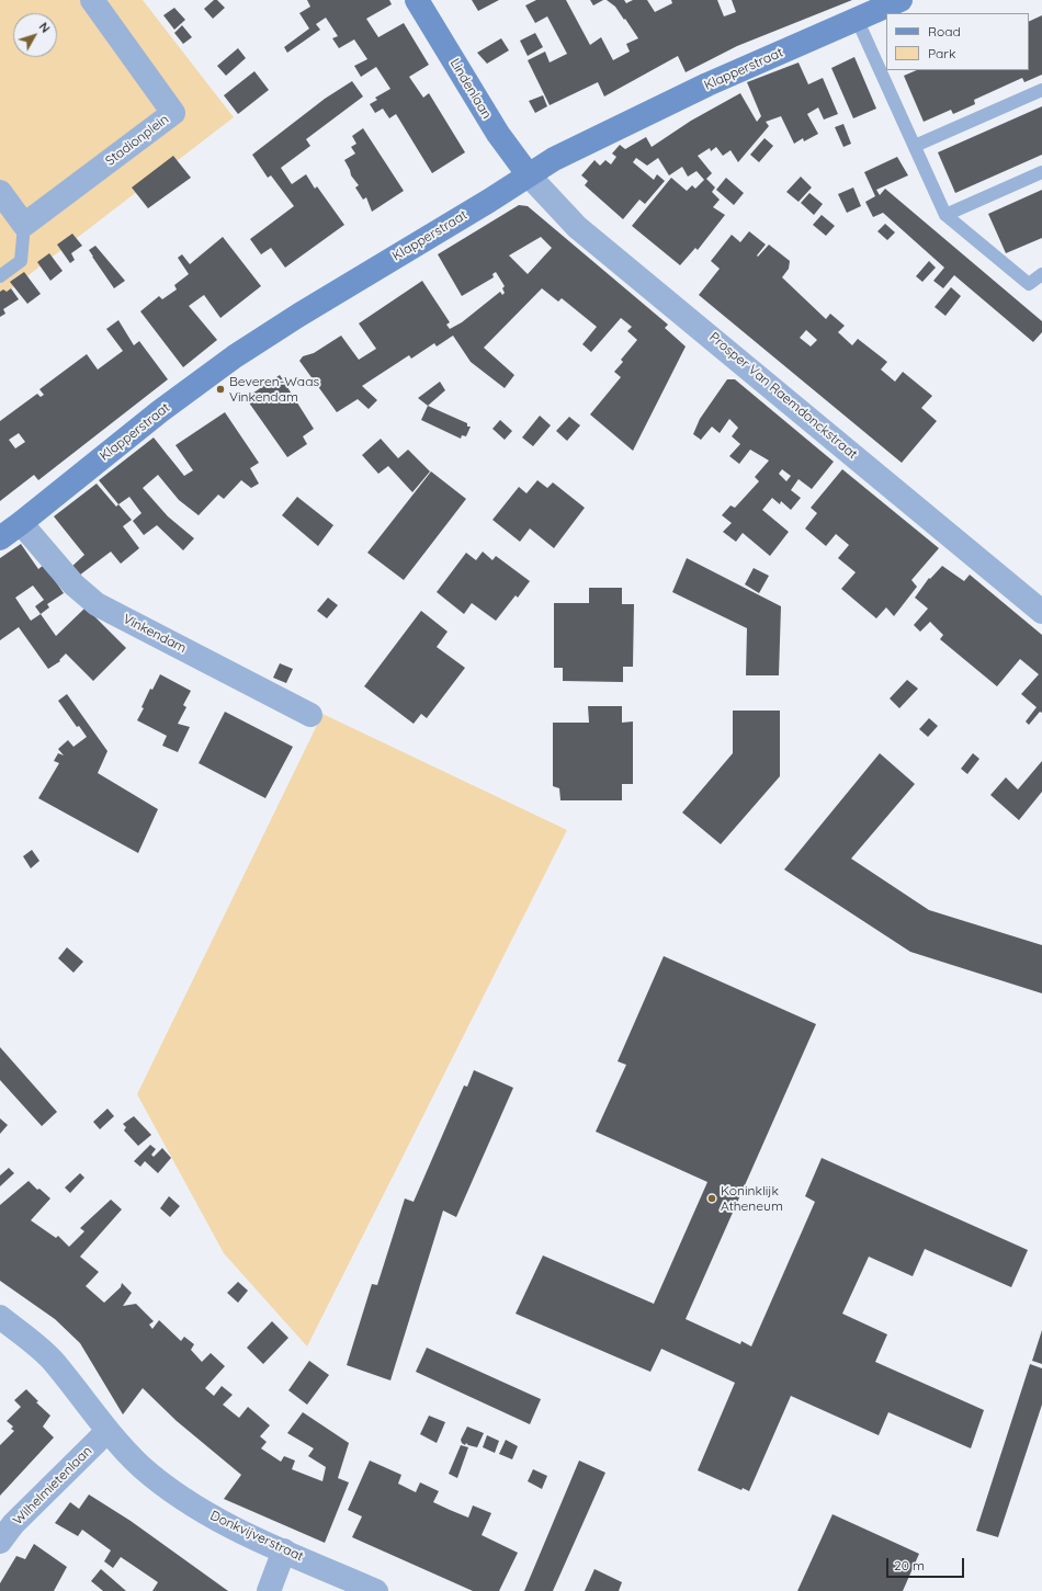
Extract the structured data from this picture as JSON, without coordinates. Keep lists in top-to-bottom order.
{
  "streets": {
    "street": [
      "Klapperstraat",
      "Lindenlaan",
      "Stadionplein",
      "Prosper Van Raemdonckstraat",
      "Vinkendam",
      "Wilhelmietenlaan",
      "Donkvijverstraat"
    ]
  },
  "crossings": [
    ["Klapperstraat", "Lindenlaan"],
    ["Klapperstraat", "Prosper Van Raemdonckstraat"],
    ["Klapperstraat", "Vinkendam"],
    ["Lindenlaan", "Prosper Van Raemdonckstraat"],
    ["Wilhelmietenlaan", "Donkvijverstraat"]
  ],
  "places": ["Beveren-Waas Vinkendam", "Koninklijk Atheneum"],
  "legend": ["Road", "Park"],
  "scale_bar": "20 m",
  "north": "top right"
}
